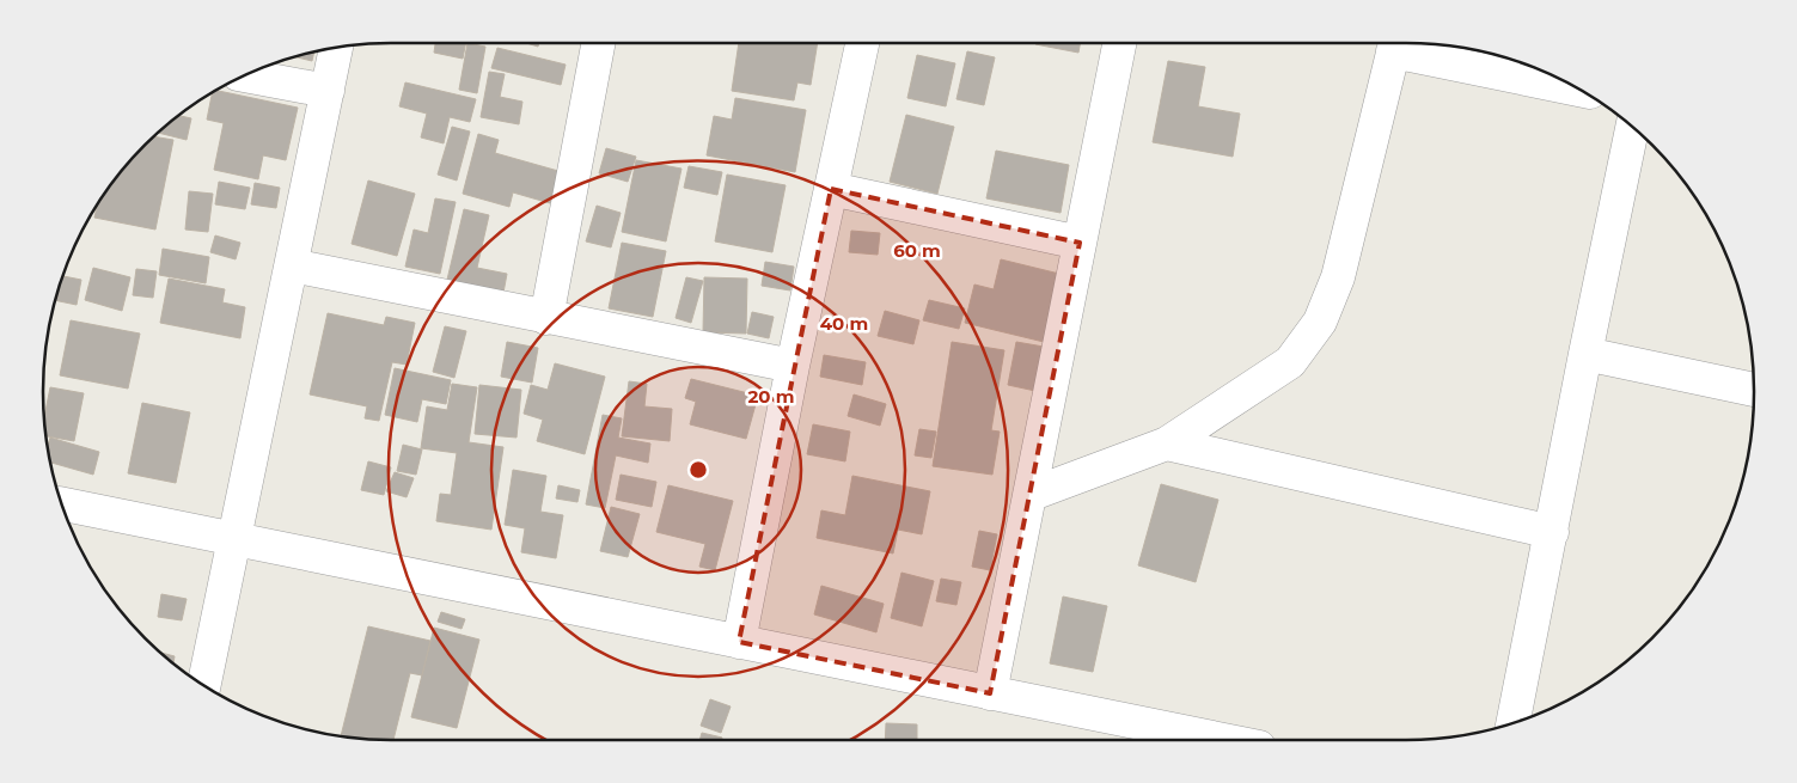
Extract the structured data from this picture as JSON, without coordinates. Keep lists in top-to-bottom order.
{
  "rings": ["60 m", "40 m", "20 m"]
}
